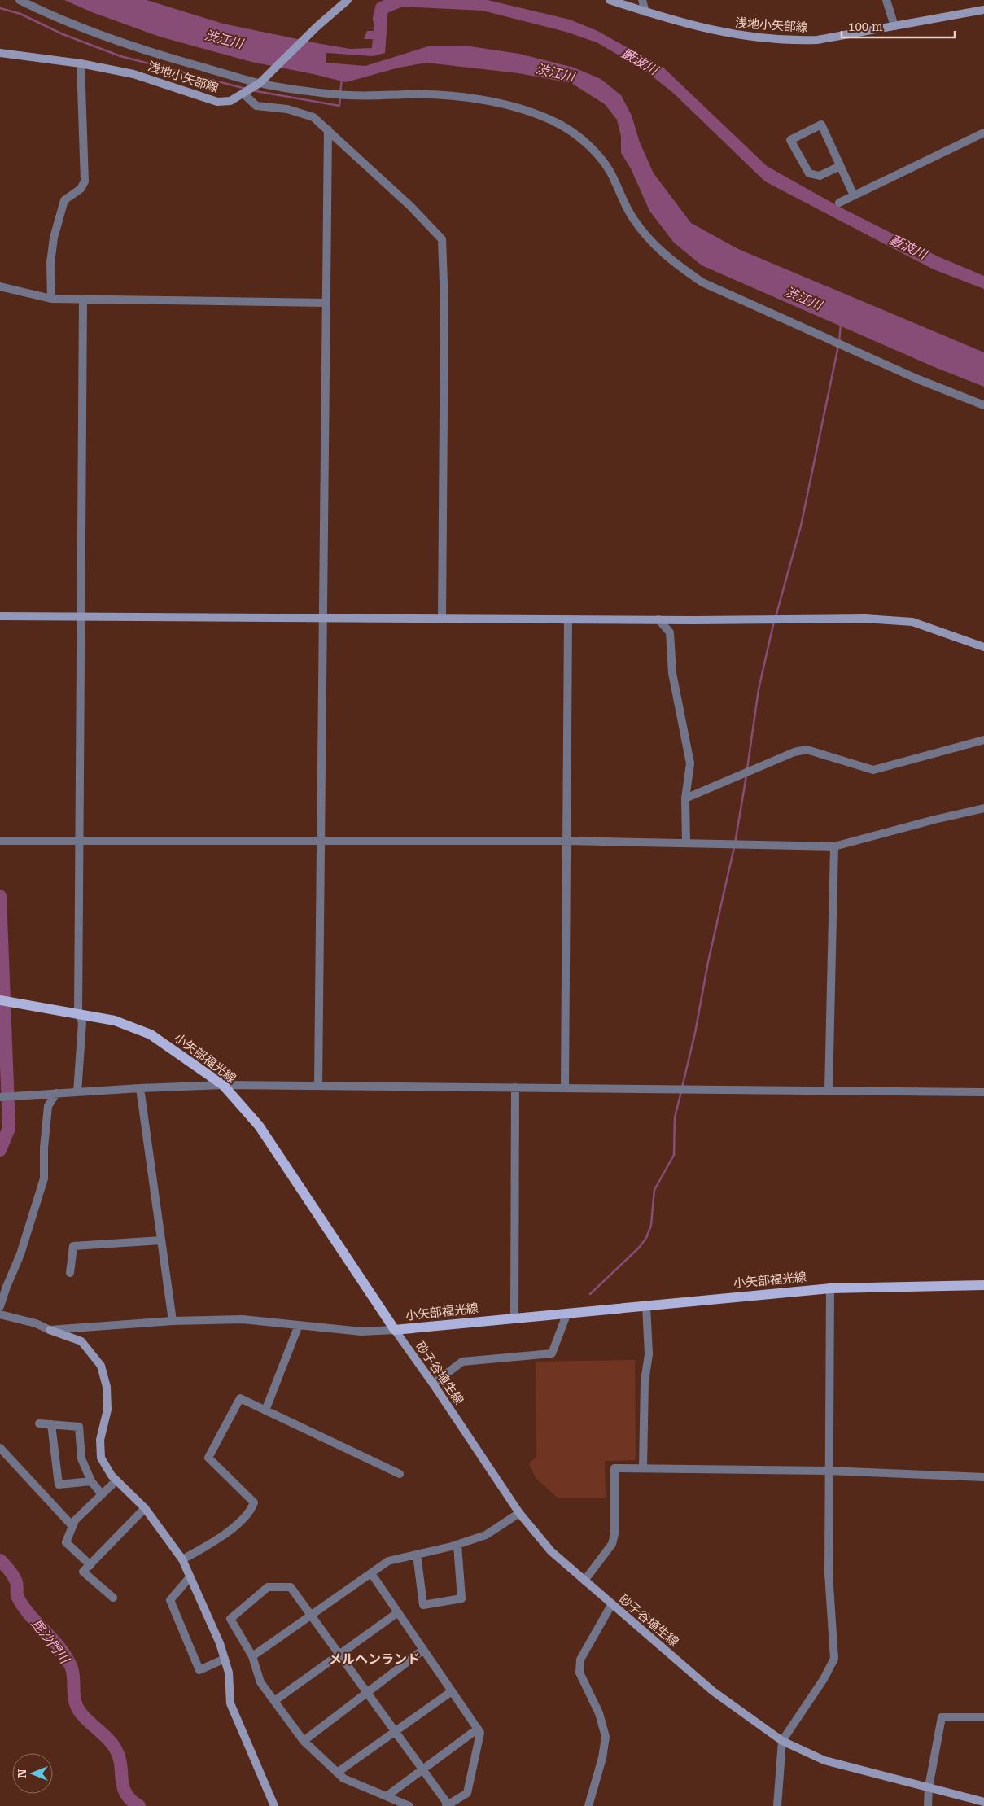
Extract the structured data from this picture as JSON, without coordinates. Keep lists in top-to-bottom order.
{
  "streets": {
    "main road": ["浅地小矢部線", "小矢部福光線", "砂子谷埴生線"]
  },
  "crossings": [
    ["小矢部福光線", "砂子谷埴生線"]
  ],
  "districts": ["メルヘンランド"],
  "water": ["渋江川", "藪波川", "毘沙門川"],
  "scale_bar": "100 m",
  "north": "left"
}
